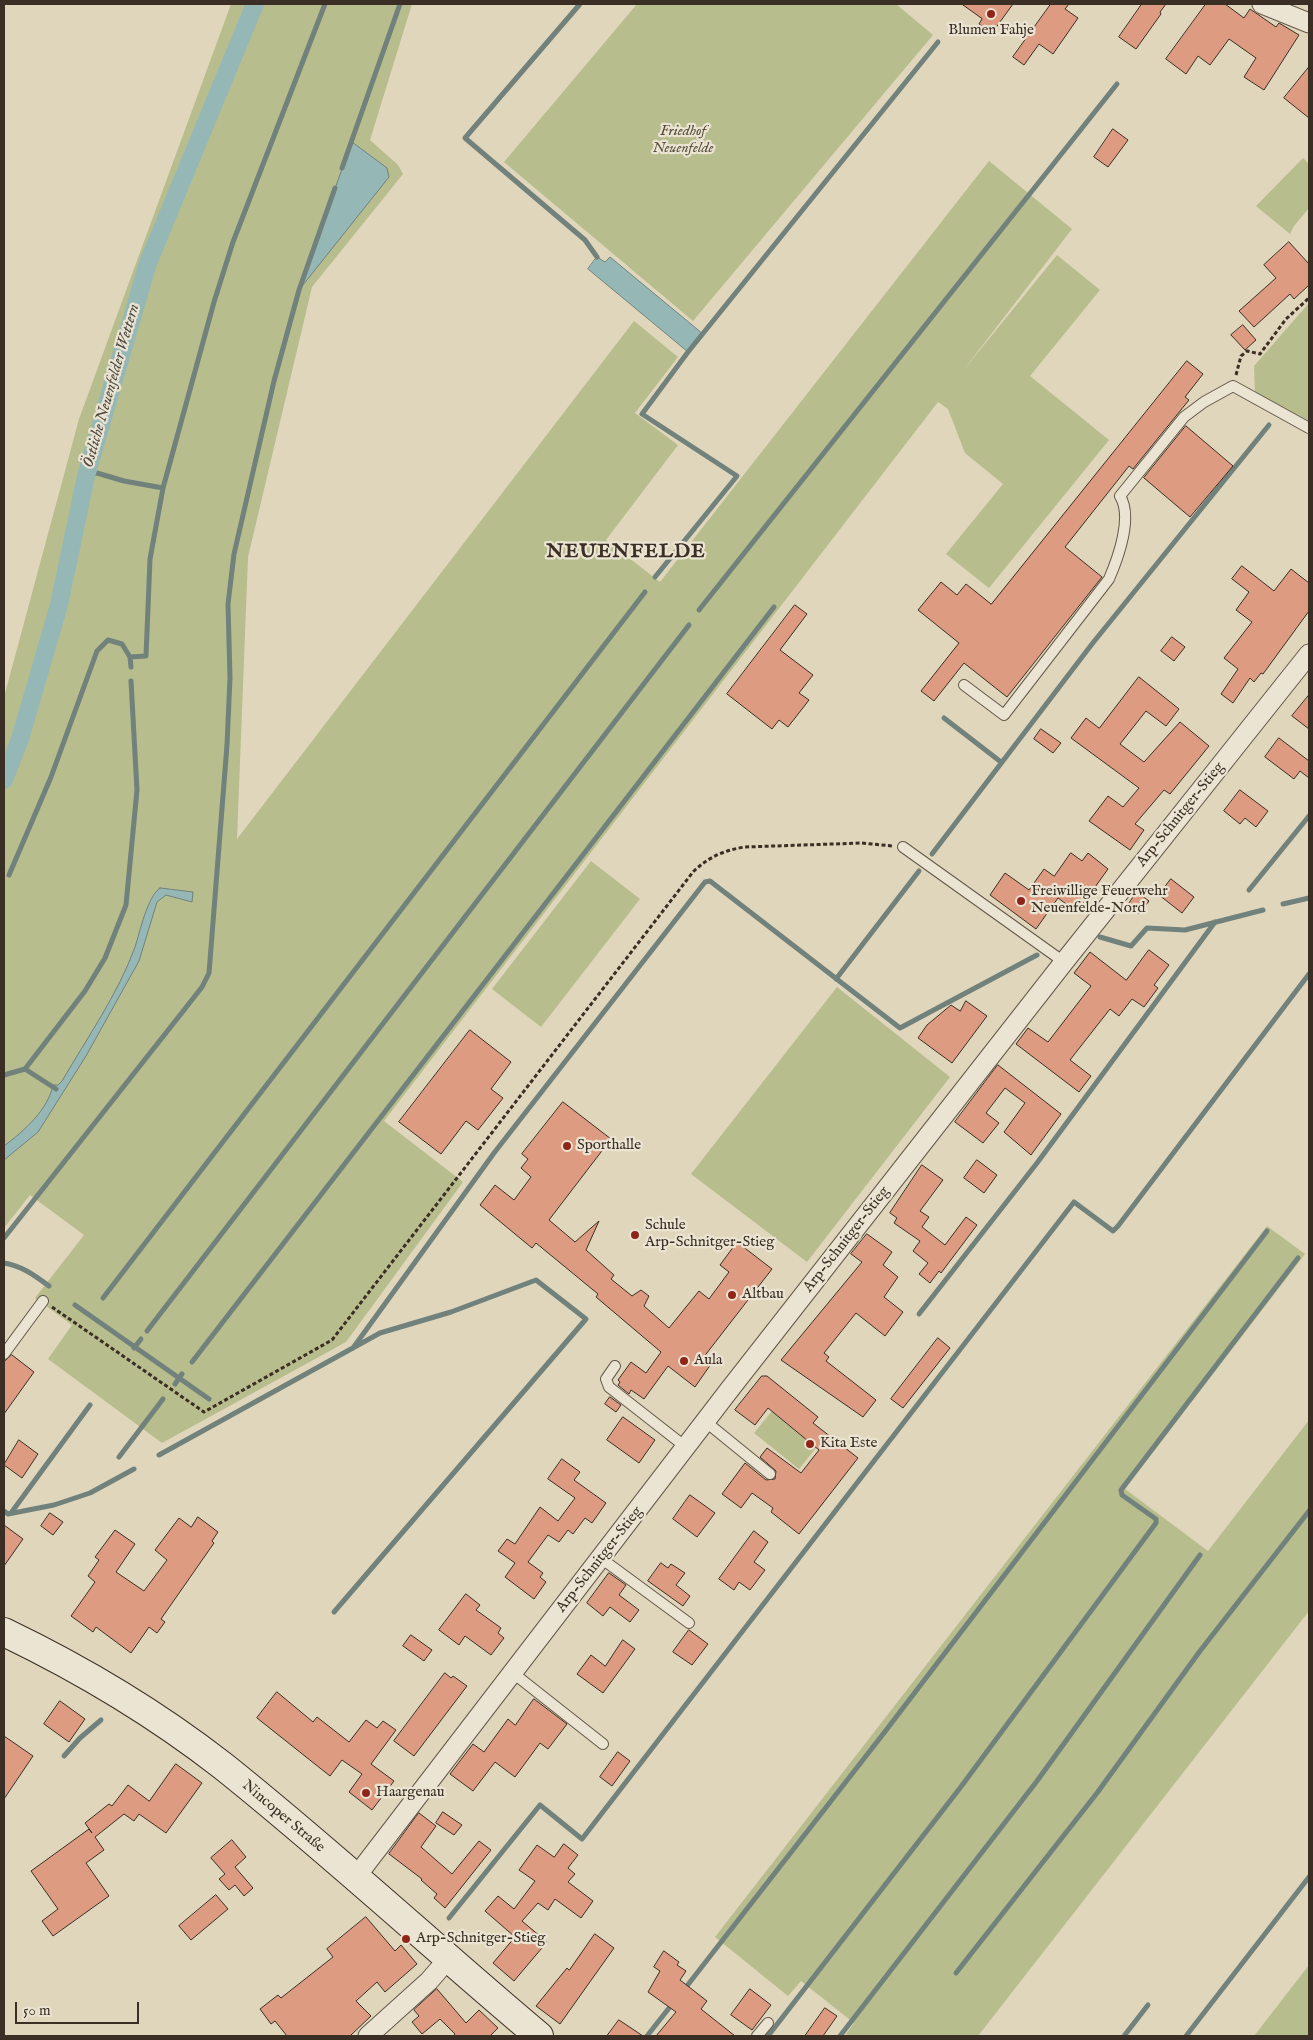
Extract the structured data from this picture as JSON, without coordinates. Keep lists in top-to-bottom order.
{
  "streets": {
    "main road": ["Nincoper Straße"],
    "street": ["Arp-Schnitger-Stieg"]
  },
  "crossings": [
    ["Arp-Schnitger-Stieg", "Nincoper Straße"]
  ],
  "districts": ["NEUENFELDE"],
  "water": ["Östliche Neuenfelder Wettern"],
  "parks": ["Friedhof Neuenfelde"],
  "places": [
    "Blumen Fahje",
    "Freiwillige Feuerwehr Neuenfelde-Nord",
    "Sporthalle",
    "Schule Arp-Schnitger-Stieg",
    "Altbau",
    "Aula",
    "Kita Este",
    "Haargenau",
    "Arp-Schnitger-Stieg"
  ],
  "scale_bar": "50 m"
}
